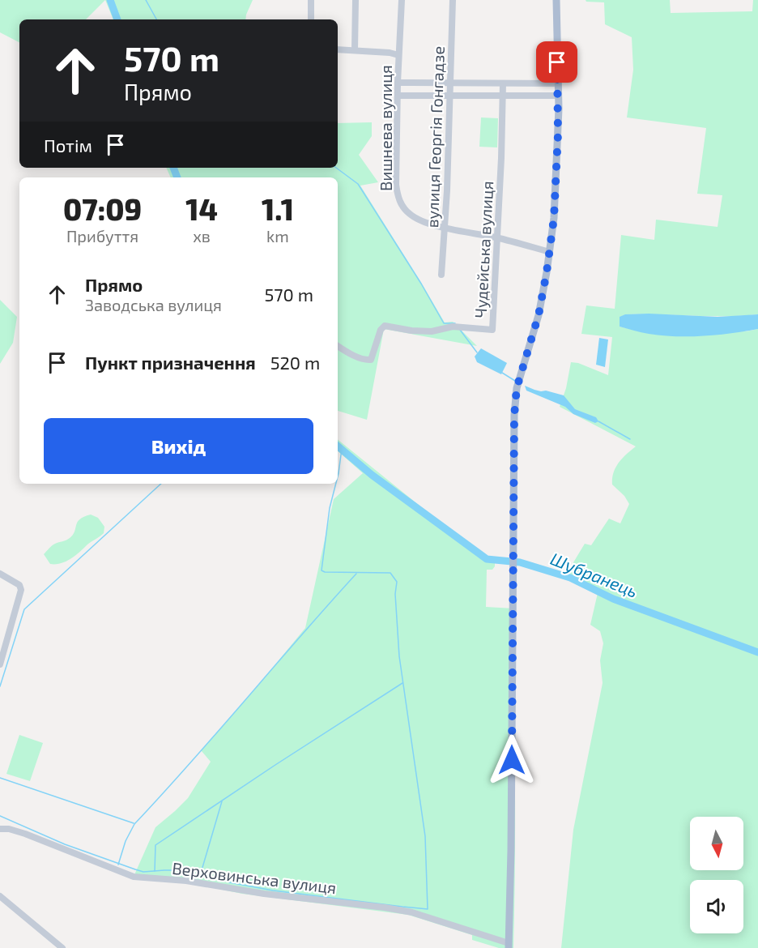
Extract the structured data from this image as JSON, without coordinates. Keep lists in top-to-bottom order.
{
  "streets": {
    "street": [
      "Вишнева вулиця",
      "вулиця Георгія Гонгадзе",
      "Чудейська вулиця",
      "Верховинська вулиця"
    ]
  },
  "crossings": [
    ["Вишнева вулиця", "вулиця Георгія Гонгадзе"],
    ["Вишнева вулиця", "Чудейська вулиця"]
  ],
  "water": ["Шубранець"],
  "north": "bottom",
  "page": {
    "turn": ["570 m", "Прямо"],
    "then": "Потім",
    "eta": [
      "07:09",
      "Прибуття",
      "14",
      "хв",
      "1.1",
      "km"
    ],
    "list": [
      {
        "name": "Прямо",
        "note": "Заводська вулиця",
        "value": "570 m"
      },
      {
        "name": "Пункт призначення",
        "value": "520 m"
      }
    ],
    "buttons": "Вихід"
  }
}
